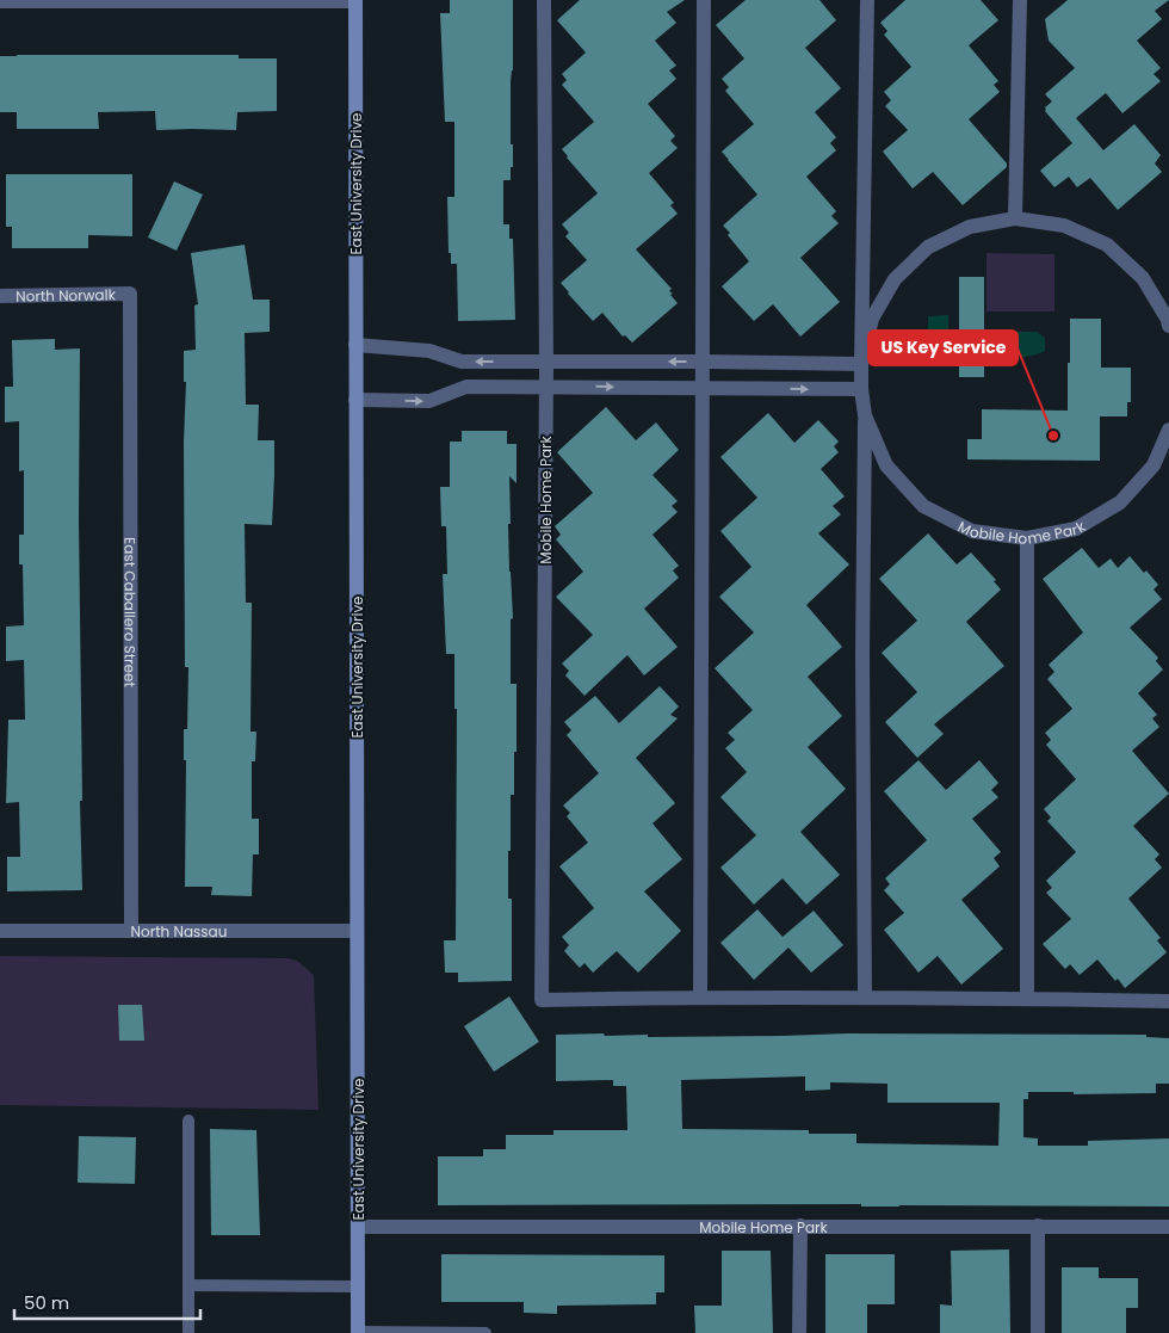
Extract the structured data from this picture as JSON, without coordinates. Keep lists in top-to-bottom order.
{
  "streets": {
    "main road": ["East University Drive"],
    "street": [
      "North Norwalk",
      "Mobile Home Park",
      "East Caballero Street",
      "North Nassau"
    ]
  },
  "crossings": [
    ["East University Drive", "Mobile Home Park"],
    ["East University Drive", "North Nassau"],
    ["North Norwalk", "East Caballero Street"],
    ["East Caballero Street", "North Nassau"]
  ],
  "places": ["US Key Service"],
  "scale_bar": "50 m"
}
